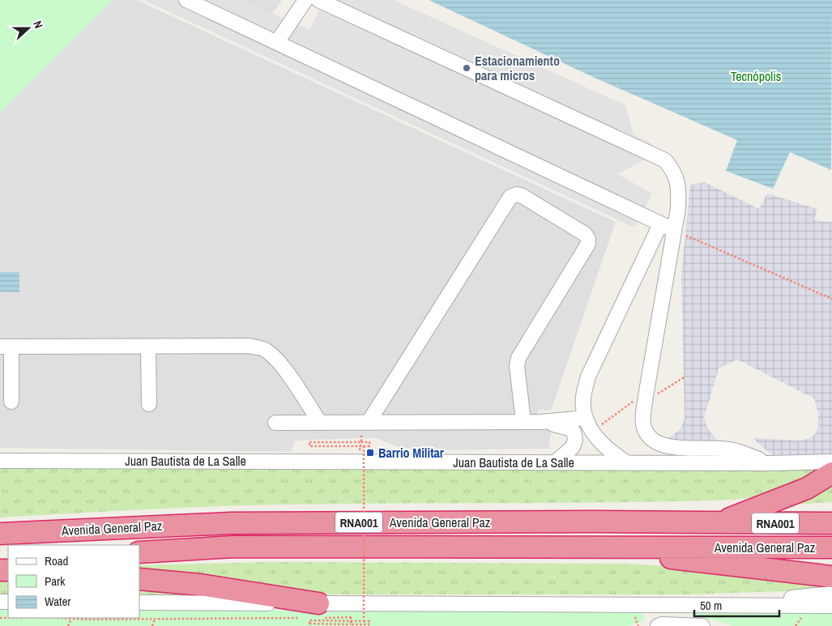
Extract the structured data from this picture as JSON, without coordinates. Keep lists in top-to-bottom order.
{
  "streets": {
    "highway": ["RNA001", "Avenida General Paz"],
    "street": ["Juan Bautista de La Salle"]
  },
  "parks": ["Tecnópolis"],
  "places": {
    "other": ["Estacionamiento para micros"],
    "transit": ["Barrio Militar"]
  },
  "legend": ["Road", "Park", "Water"],
  "scale_bar": "50 m",
  "north": "right"
}
